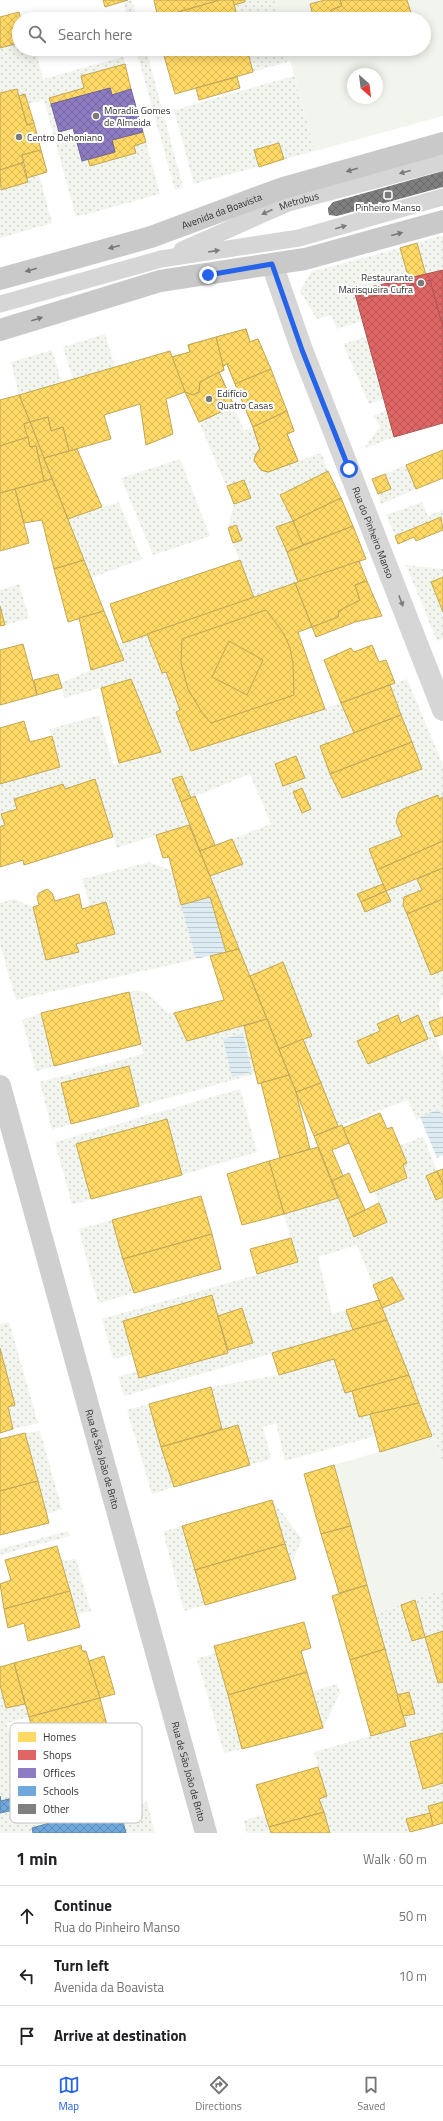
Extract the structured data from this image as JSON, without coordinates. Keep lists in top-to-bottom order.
{
  "streets": {
    "main road": ["Avenida da Boavista", "Rua de São João de Brito"],
    "street": ["Rua do Pinheiro Manso"],
    "lane": ["Metrobus"]
  },
  "one_way": ["Rua do Pinheiro Manso"],
  "places": {
    "other": [
      "Moradia Gomes de Almeida",
      "Centro Dehoniano",
      "Restaurante Marisqueira Cufra",
      "Edifício Quatro Casas"
    ],
    "transit": ["Pinheiro Manso"]
  },
  "legend": [
    "Homes",
    "Shops",
    "Offices",
    "Schools",
    "Other"
  ],
  "north": "bottom right",
  "page": {
    "search": "Search here",
    "heading": ["1 min", "Walk · 60 m"],
    "list": [
      ["Continue", "Rua do Pinheiro Manso", "50 m"],
      ["Turn left", "Avenida da Boavista", "10 m"],
      "Arrive at destination"
    ],
    "nav": ["Map", "Directions", "Saved"]
  }
}
